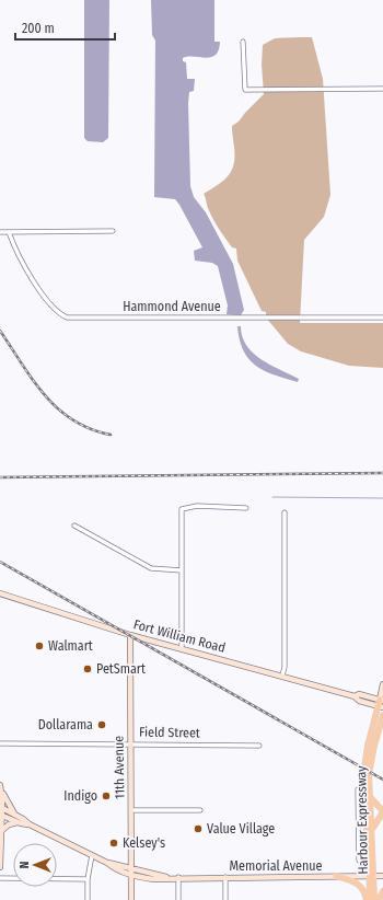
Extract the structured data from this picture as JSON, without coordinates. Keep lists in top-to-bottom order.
{
  "streets": {
    "main road": [
      "Fort William Road",
      "11th Avenue",
      "Harbour Expressway",
      "Memorial Avenue"
    ],
    "street": ["Hammond Avenue", "Field Street"]
  },
  "crossings": [
    ["Fort William Road", "11th Avenue"],
    ["Fort William Road", "Harbour Expressway"],
    ["Field Street", "11th Avenue"],
    ["11th Avenue", "Memorial Avenue"],
    ["Harbour Expressway", "Memorial Avenue"]
  ],
  "places": [
    "Walmart",
    "PetSmart",
    "Dollarama",
    "Indigo",
    "Value Village",
    "Kelsey's"
  ],
  "scale_bar": "200 m",
  "north": "left"
}
